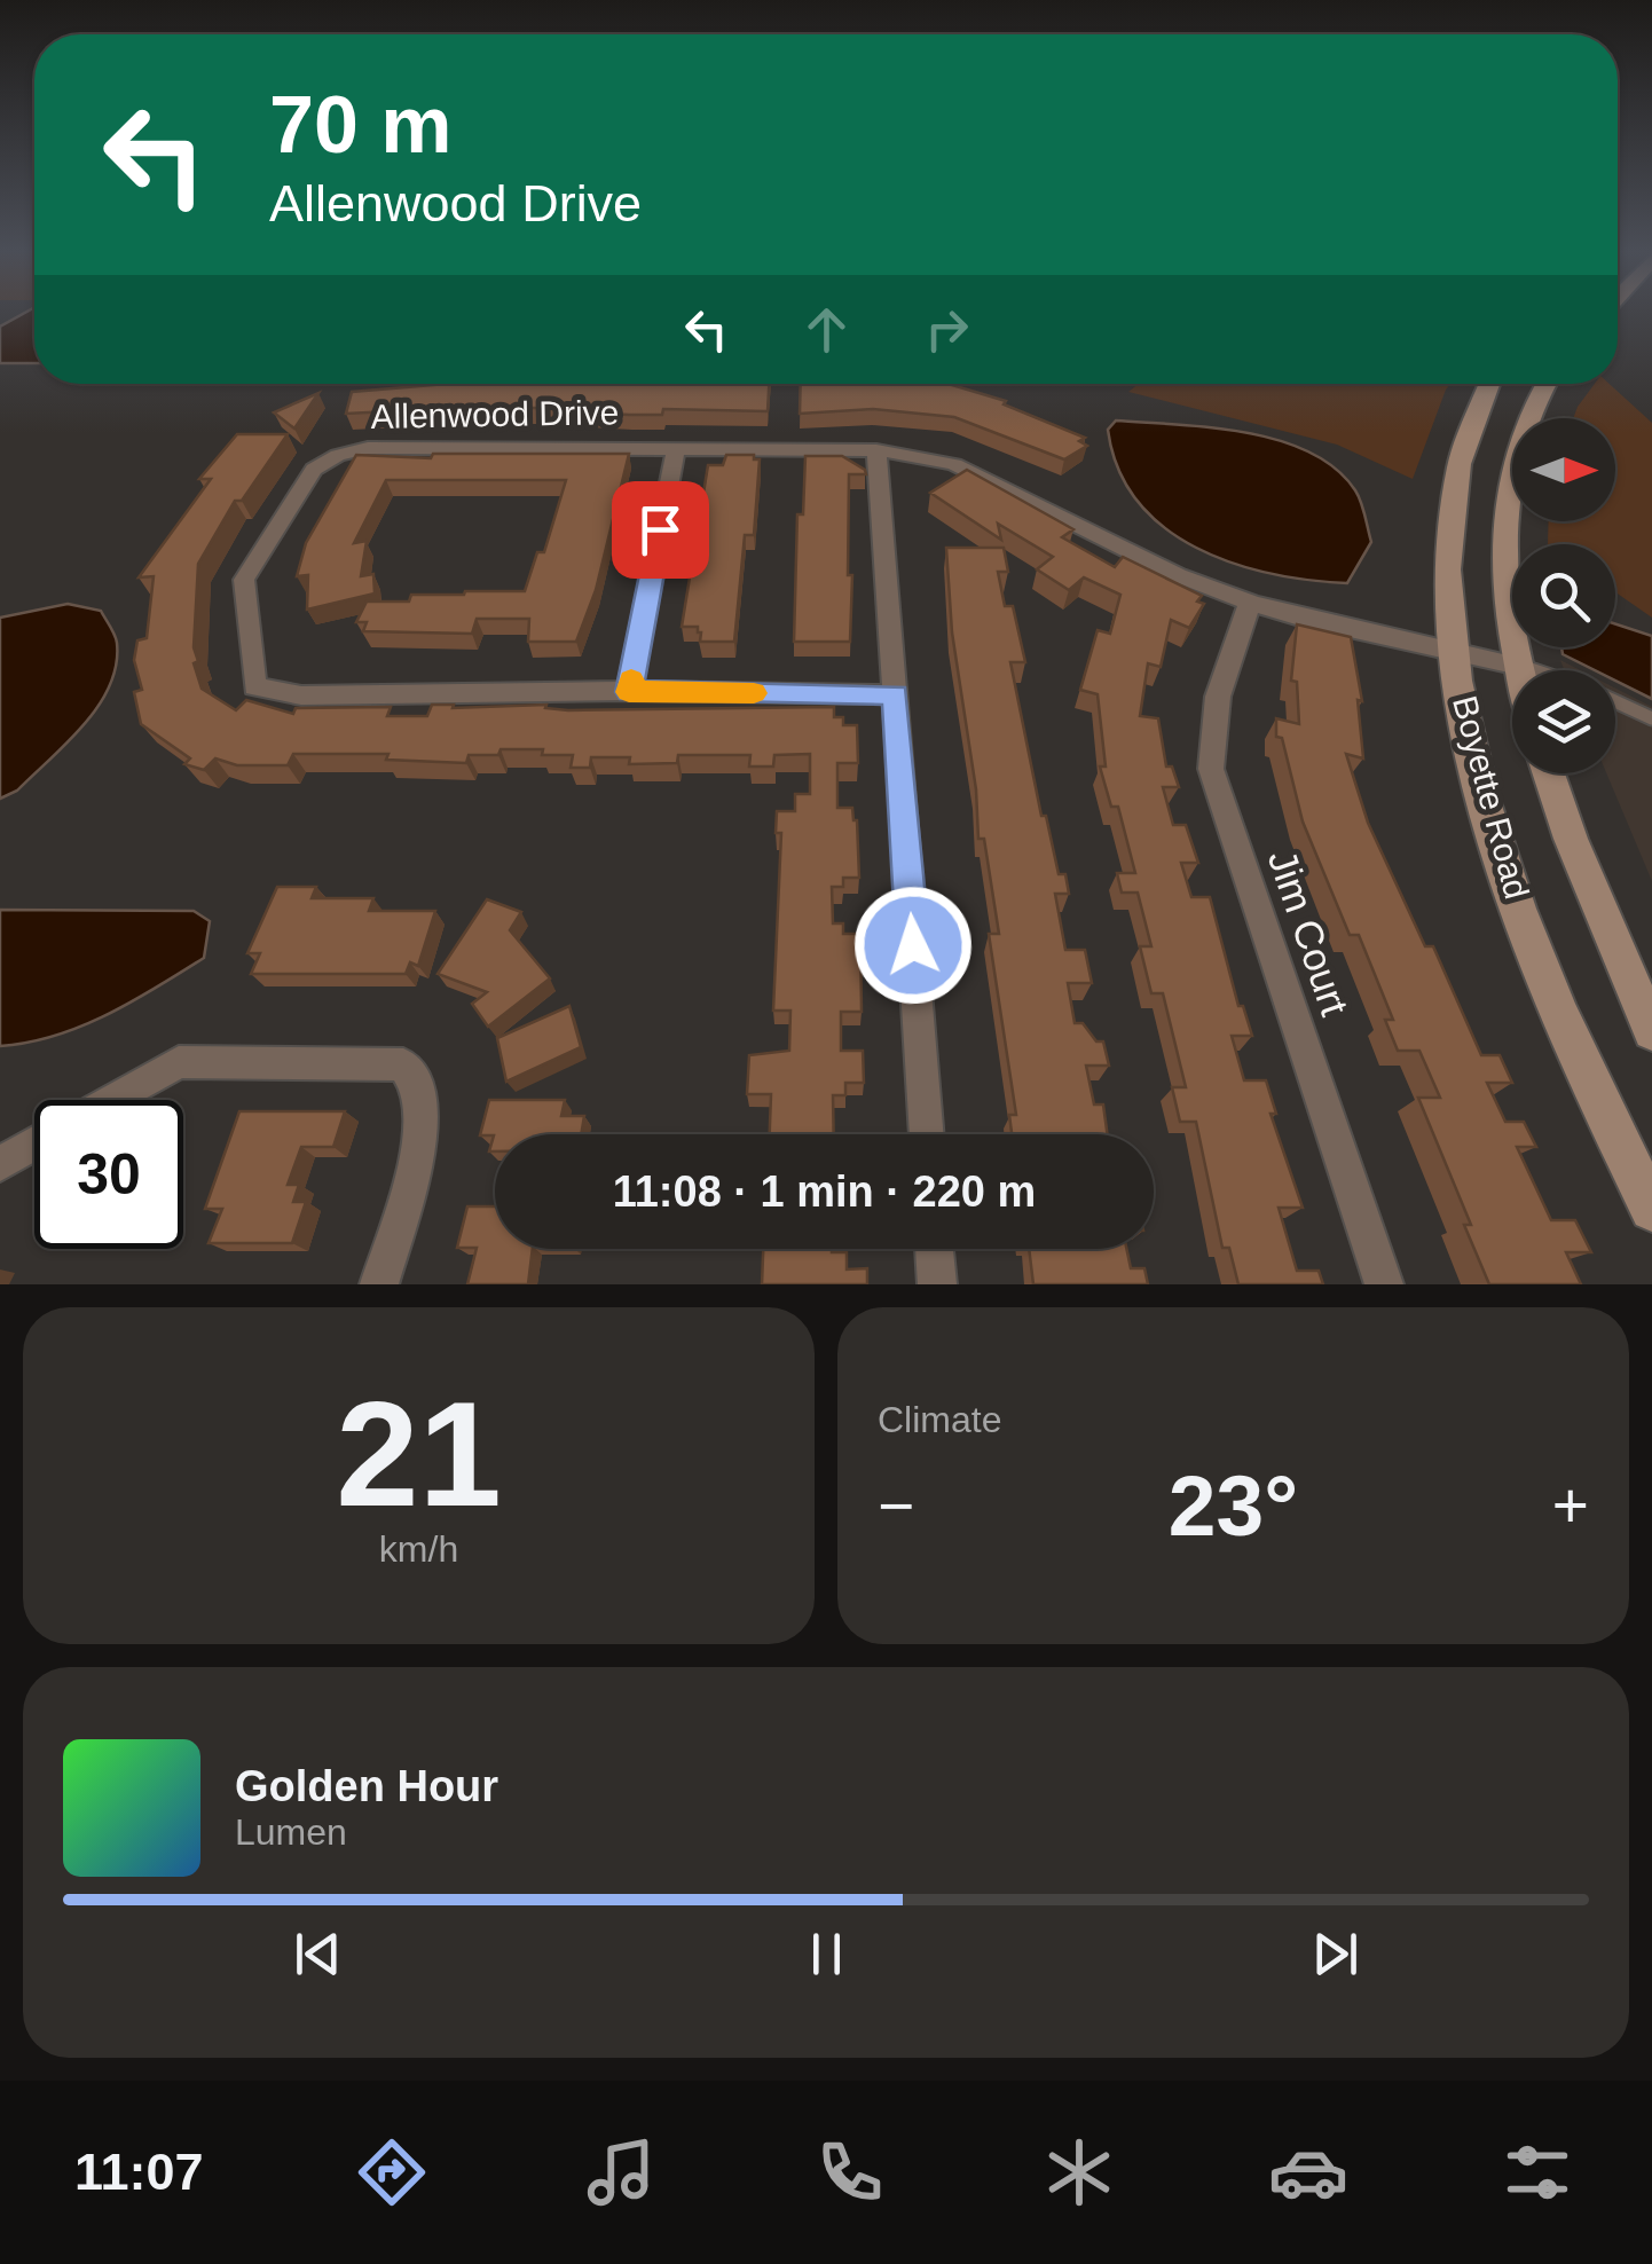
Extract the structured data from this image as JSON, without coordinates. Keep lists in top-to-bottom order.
{
  "streets": {
    "main road": ["Boyette Road"],
    "street": ["Allenwood Drive", "Jim Court"]
  },
  "crossings": [
    ["Allenwood Drive", "Boyette Road"],
    ["Allenwood Drive", "Jim Court"]
  ],
  "north": "right",
  "page": {
    "turn": ["70 m", "Allenwood Drive"],
    "limit": "30",
    "trip": "11:08 · 1 min · 220 m",
    "tile": [
      ["21", "km/h"],
      "Climate"
    ],
    "heat": ["−", "23°", "+"],
    "song": ["Golden Hour", "Lumen"],
    "tabs": "11:07"
  }
}
